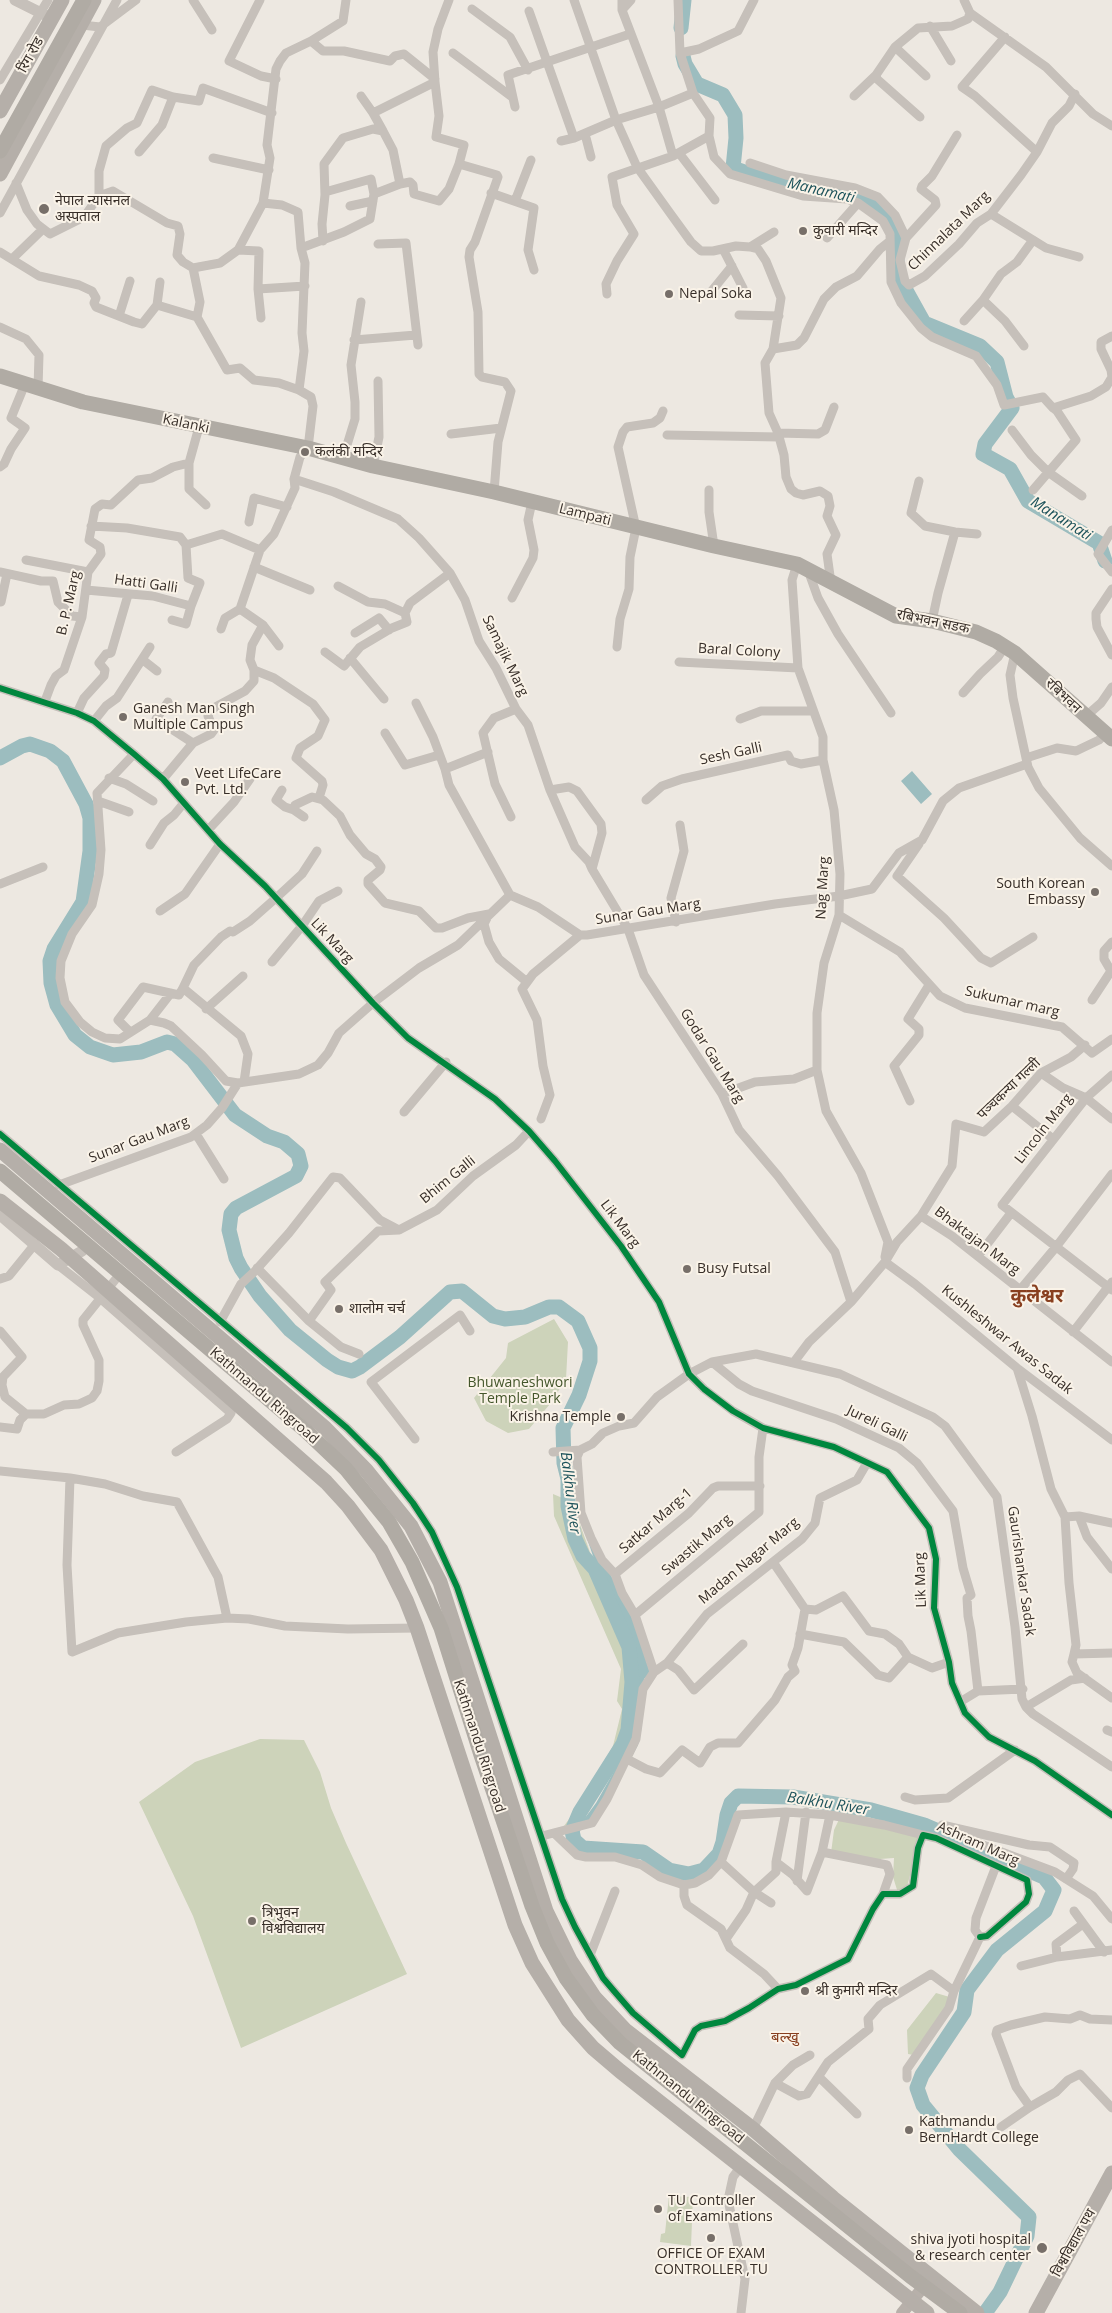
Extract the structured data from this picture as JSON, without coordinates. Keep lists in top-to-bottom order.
{
  "streets": {
    "highway": [
      "Kalanki",
      "Lampati",
      "रबिभवन सडक",
      "रबिभवन",
      "Kathmandu Ringroad"
    ],
    "main road": ["रिंग रोड", "विश्वविद्याल पथ"],
    "street": [
      "Chinnalata Marg",
      "Hatti Galli",
      "B. P. Marg",
      "Baral Colony",
      "Samajik Marg",
      "Sesh Galli",
      "Nag Marg",
      "Sunar Gau Marg",
      "Lik Marg",
      "Sukumar marg",
      "Godar Gau Marg",
      "पञ्चकन्या गल्ली",
      "Lincoln Marg",
      "Bhim Galli",
      "Bhaktajan Marg",
      "Kushleshwar Awas Sadak",
      "Jureli Galli",
      "Satkar Marg-1",
      "Swastik Marg",
      "Madan Nagar Marg",
      "Gaurishankar Sadak",
      "Ashram Marg"
    ]
  },
  "crossings": [
    ["Kalanki", "Lampati"],
    ["Lampati", "रबिभवन सडक"],
    ["Lampati", "Nag Marg"],
    ["Hatti Galli", "B. P. Marg"],
    ["B. P. Marg", "Lik Marg"],
    ["रबिभवन सडक", "रबिभवन"],
    ["रबिभवन सडक", "Nag Marg"],
    ["Baral Colony", "Nag Marg"],
    ["Samajik Marg", "Godar Gau Marg"],
    ["Sesh Galli", "Nag Marg"],
    ["Nag Marg", "Sunar Gau Marg"],
    ["Nag Marg", "Sukumar marg"],
    ["Nag Marg", "पञ्चकन्या गल्ली"],
    ["Nag Marg", "Kushleshwar Awas Sadak"],
    ["Sunar Gau Marg", "Godar Gau Marg"],
    ["Lik Marg", "Bhim Galli"],
    ["Lik Marg", "Swastik Marg"],
    ["Lik Marg", "Madan Nagar Marg"],
    ["Lik Marg", "Gaurishankar Sadak"],
    ["Sukumar marg", "पञ्चकन्या गल्ली"],
    ["पञ्चकन्या गल्ली", "Bhaktajan Marg"],
    ["पञ्चकन्या गल्ली", "Kushleshwar Awas Sadak"],
    ["Jureli Galli", "Gaurishankar Sadak"],
    ["Satkar Marg-1", "Swastik Marg"]
  ],
  "districts": ["कुलेश्वर", "बल्खु"],
  "water": ["Manamati", "Balkhu River"],
  "parks": ["Bhuwaneshwori Temple Park"],
  "places": [
    "नेपाल न्यासनल अस्पताल",
    "कुवारी मन्दिर",
    "Nepal Soka",
    "कलंकी मन्दिर",
    "Ganesh Man Singh Multiple Campus",
    "Veet LifeCare Pvt. Ltd.",
    "South Korean Embassy",
    "Busy Futsal",
    "शालोम चर्च",
    "Krishna Temple",
    "त्रिभुवन विश्वविद्यालय",
    "श्री कुमारी मन्दिर",
    "Kathmandu BernHardt College",
    "TU Controller of Examinations",
    "OFFICE OF EXAM CONTROLLER ,TU",
    "shiva jyoti hospital & research center"
  ]
}
